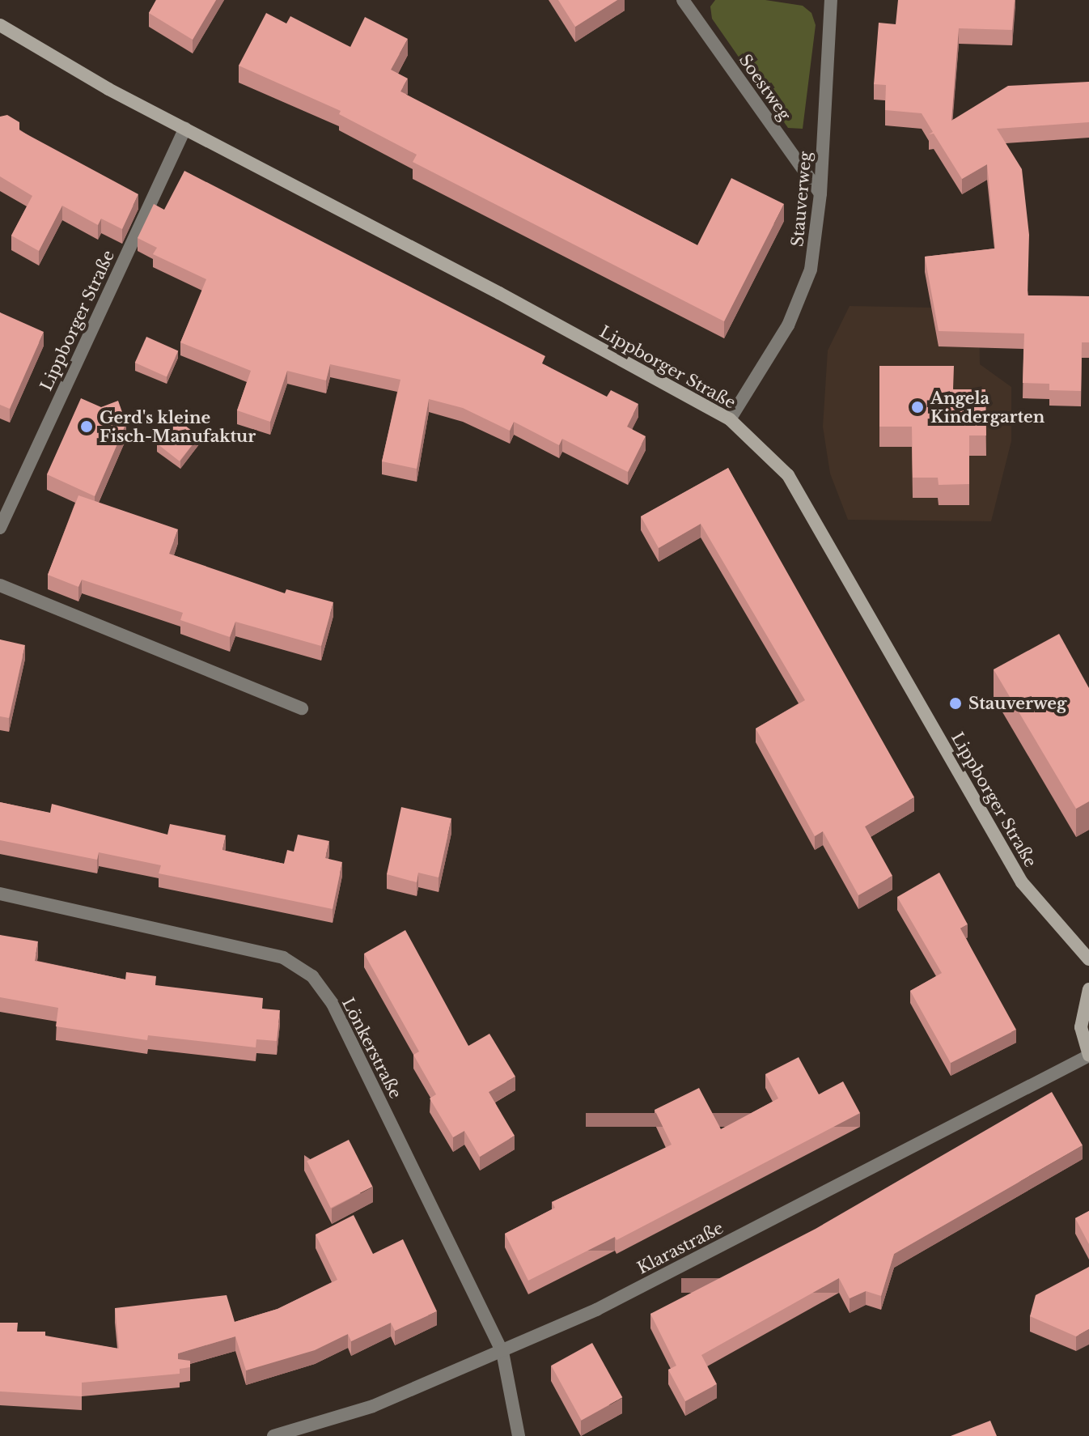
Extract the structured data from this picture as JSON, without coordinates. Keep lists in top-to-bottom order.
{
  "streets": {
    "main road": ["Lippborger Straße"],
    "street": [
      "Soestweg",
      "Stauverweg",
      "Lönkerstraße",
      "Klarastraße"
    ]
  },
  "crossings": [
    ["Soestweg", "Stauverweg"],
    ["Stauverweg", "Lippborger Straße"],
    ["Lönkerstraße", "Klarastraße"]
  ],
  "places": ["Angela Kindergarten", "Gerd's kleine Fisch-Manufaktur", "Stauverweg"]
}
